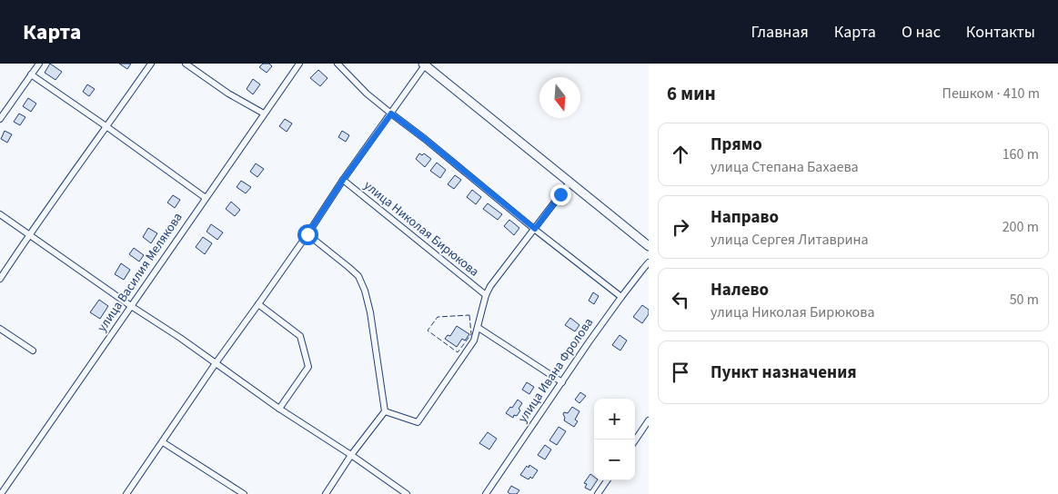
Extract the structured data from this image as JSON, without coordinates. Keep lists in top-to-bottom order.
{
  "streets": {
    "street": ["улица Николая Бирюкова", "улица Василия Мелякова", "улица Ивана Фролова"]
  },
  "north": "bottom",
  "page": {
    "header": "Карта",
    "nav": [
      "Главная",
      "Карта",
      "О нас",
      "Контакты"
    ],
    "heading": ["6 мин", "Пешком · 410 m"],
    "list": [
      ["Прямо", "улица Степана Бахаева", "160 m"],
      ["Направо", "улица Сергея Литаврина", "200 m"],
      ["Налево", "улица Николая Бирюкова", "50 m"],
      "Пункт назначения"
    ],
    "map_buttons": ["+", "−"]
  }
}
